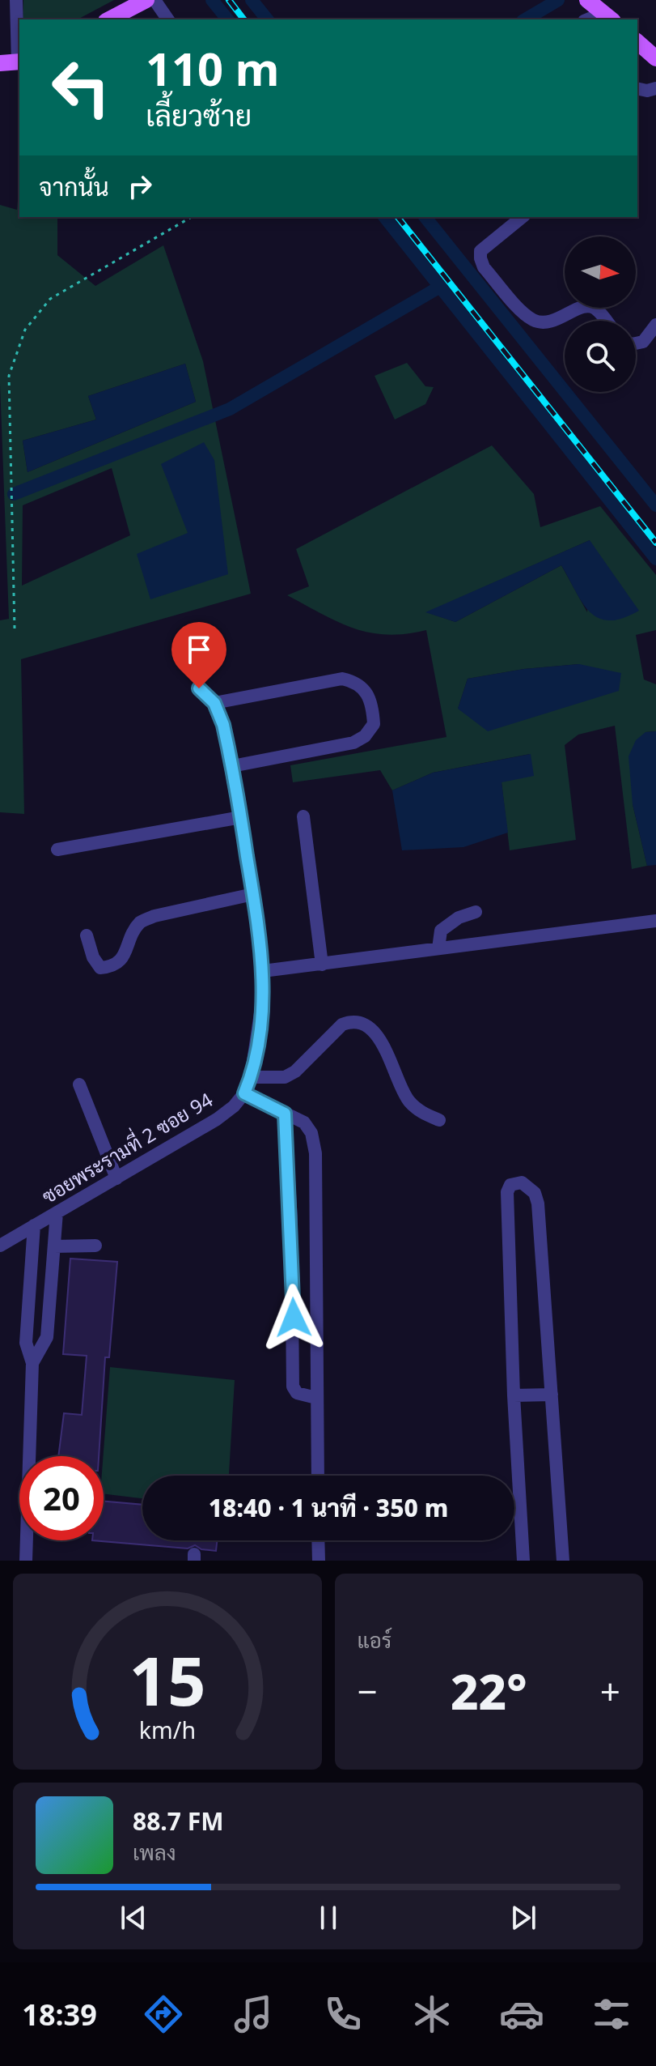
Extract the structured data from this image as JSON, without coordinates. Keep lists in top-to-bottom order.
{
  "streets": {
    "street": ["ซอยพระรามที่ 2 ซอย 94"]
  },
  "north": "right",
  "page": {
    "turn": ["110 m", "เลี้ยวซ้าย"],
    "then": "จากนั้น",
    "limit": "20",
    "trip": "18:40 · 1 นาที · 350 m",
    "tile": "แอร์",
    "heat": ["−", "22°", "+"],
    "song": ["88.7 FM", "เพลง"],
    "tabs": "18:39",
    "gauge": ["15", "km/h"]
  }
}
